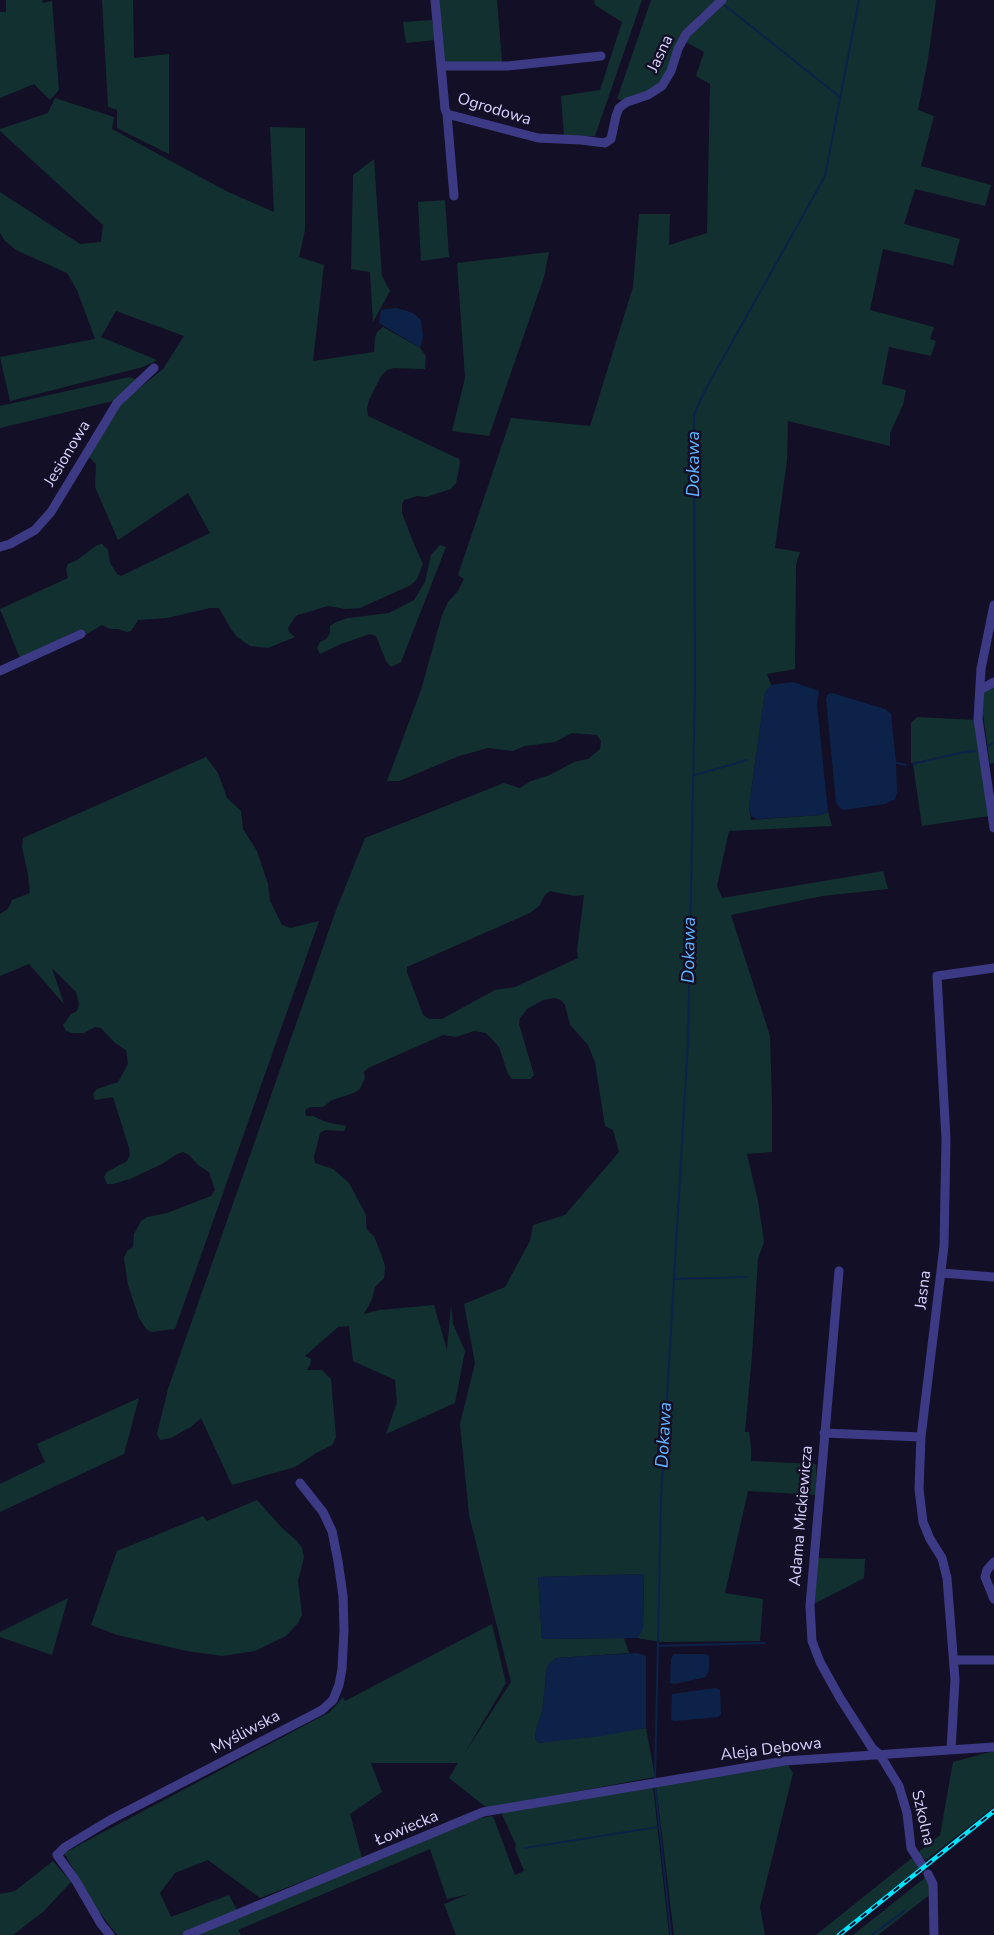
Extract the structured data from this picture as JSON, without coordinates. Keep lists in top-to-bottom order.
{
  "streets": {
    "street": [
      "Jasna",
      "Ogrodowa",
      "Jesionowa",
      "Adama Mickiewicza",
      "Myśliwska",
      "Aleja Dębowa",
      "Szkolna",
      "Łowiecka"
    ]
  },
  "crossings": [
    ["Jasna", "Ogrodowa"],
    ["Jasna", "Aleja Dębowa"],
    ["Adama Mickiewicza", "Szkolna"],
    ["Aleja Dębowa", "Szkolna"],
    ["Aleja Dębowa", "Łowiecka"]
  ],
  "water": ["Dokawa"]
}
